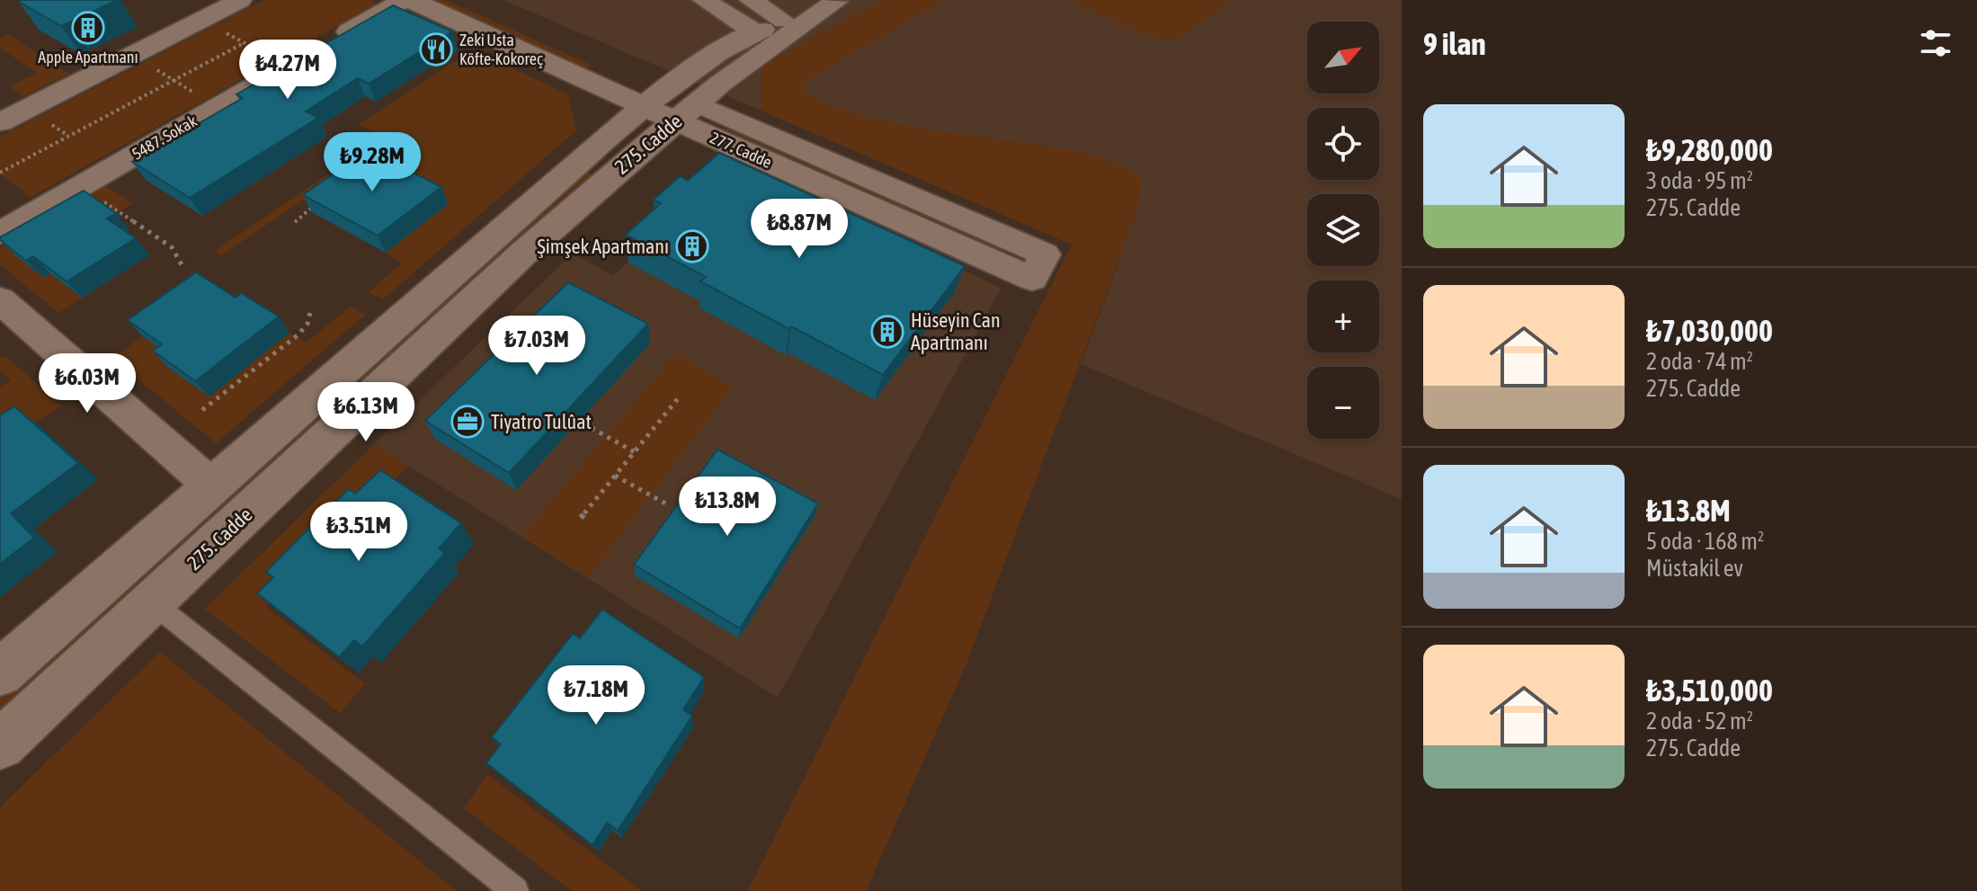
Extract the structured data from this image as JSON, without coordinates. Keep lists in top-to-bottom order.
{
  "streets": {
    "street": ["5487. Sokak", "275. Cadde", "277. Cadde"]
  },
  "crossings": [
    ["275. Cadde", "277. Cadde"]
  ],
  "places": {
    "building": ["Apple Apartmanı", "Şimşek Apartmanı", "Hüseyin Can Apartmanı"],
    "restaurant": ["Zeki Usta Köfte-Kokoreç"],
    "office": ["Tiyatro Tulûat"]
  },
  "north": "top right",
  "page": {
    "heading": "9 ilan",
    "map_buttons": ["+", "−"],
    "price": [
      "₺4.27M",
      "₺9.28M",
      "₺8.87M",
      "₺7.03M",
      "₺6.03M",
      "₺6.13M",
      "₺13.8M",
      "₺3.51M",
      "₺7.18M"
    ],
    "list": [
      {
        "name": "₺9,280,000",
        "note": "3 oda · 95 m² · 275. Cadde"
      },
      {
        "name": "₺7,030,000",
        "note": "2 oda · 74 m² · 275. Cadde"
      },
      {
        "name": "₺13.8M",
        "note": "5 oda · 168 m² · Müstakil ev"
      },
      {
        "name": "₺3,510,000",
        "note": "2 oda · 52 m² · 275. Cadde"
      }
    ]
  }
}
